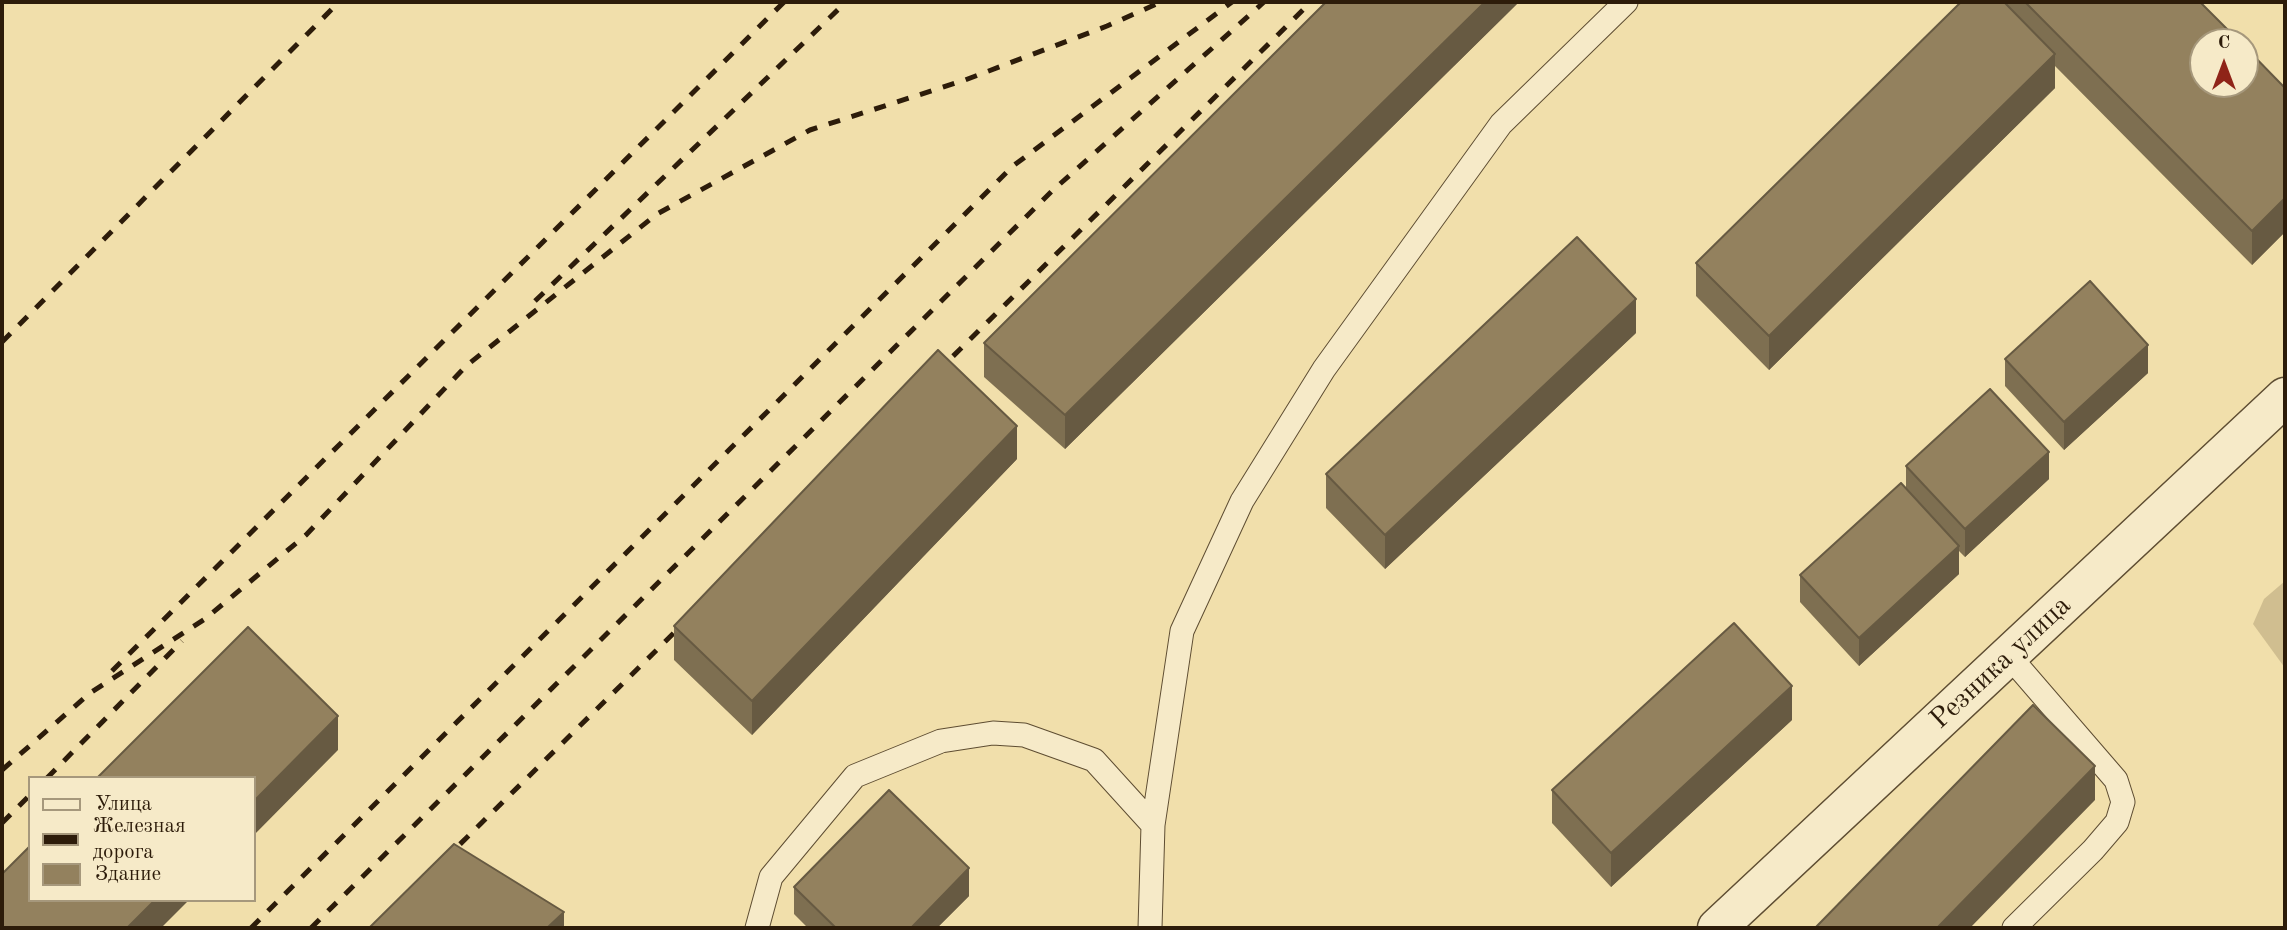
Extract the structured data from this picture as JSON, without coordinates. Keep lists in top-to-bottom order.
{
  "streets": {
    "street": ["Резника улица"]
  },
  "legend": ["Улица", "Железная дорога", "Здание"],
  "north": "top"
}
